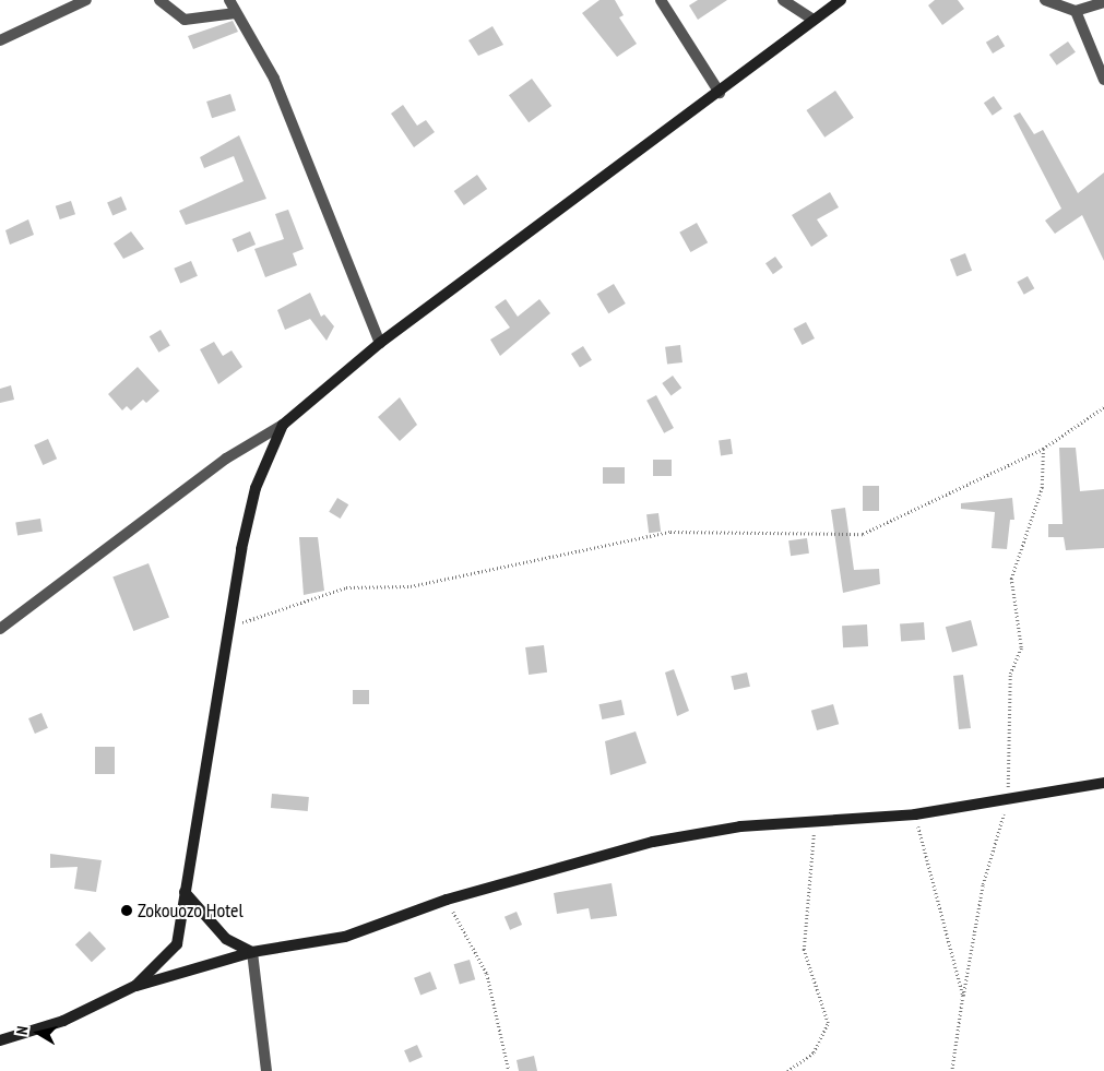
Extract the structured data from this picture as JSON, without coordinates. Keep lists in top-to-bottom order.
{
  "places": ["Zokouozo Hotel"],
  "north": "left"
}
